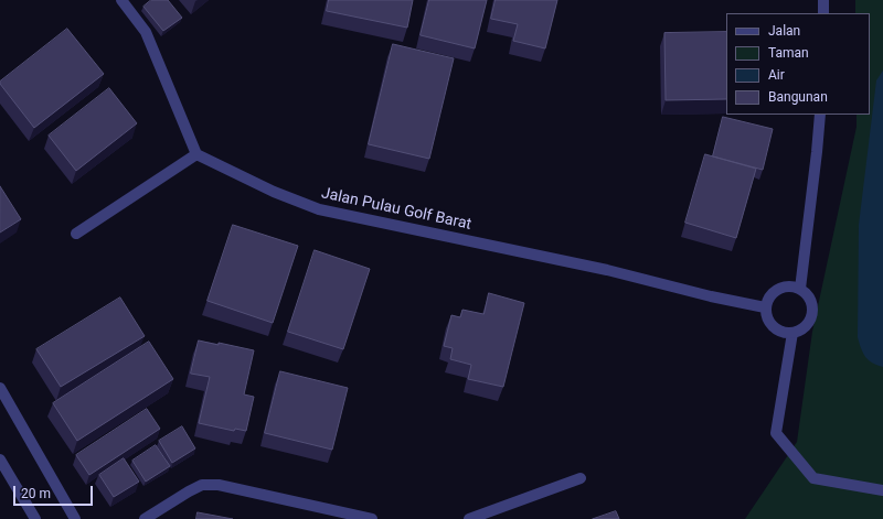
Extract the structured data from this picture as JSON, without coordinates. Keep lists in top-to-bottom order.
{
  "streets": {
    "street": ["Jalan Pulau Golf Barat"]
  },
  "legend": [
    "Jalan",
    "Taman",
    "Air",
    "Bangunan"
  ],
  "scale_bar": "20 m"
}
